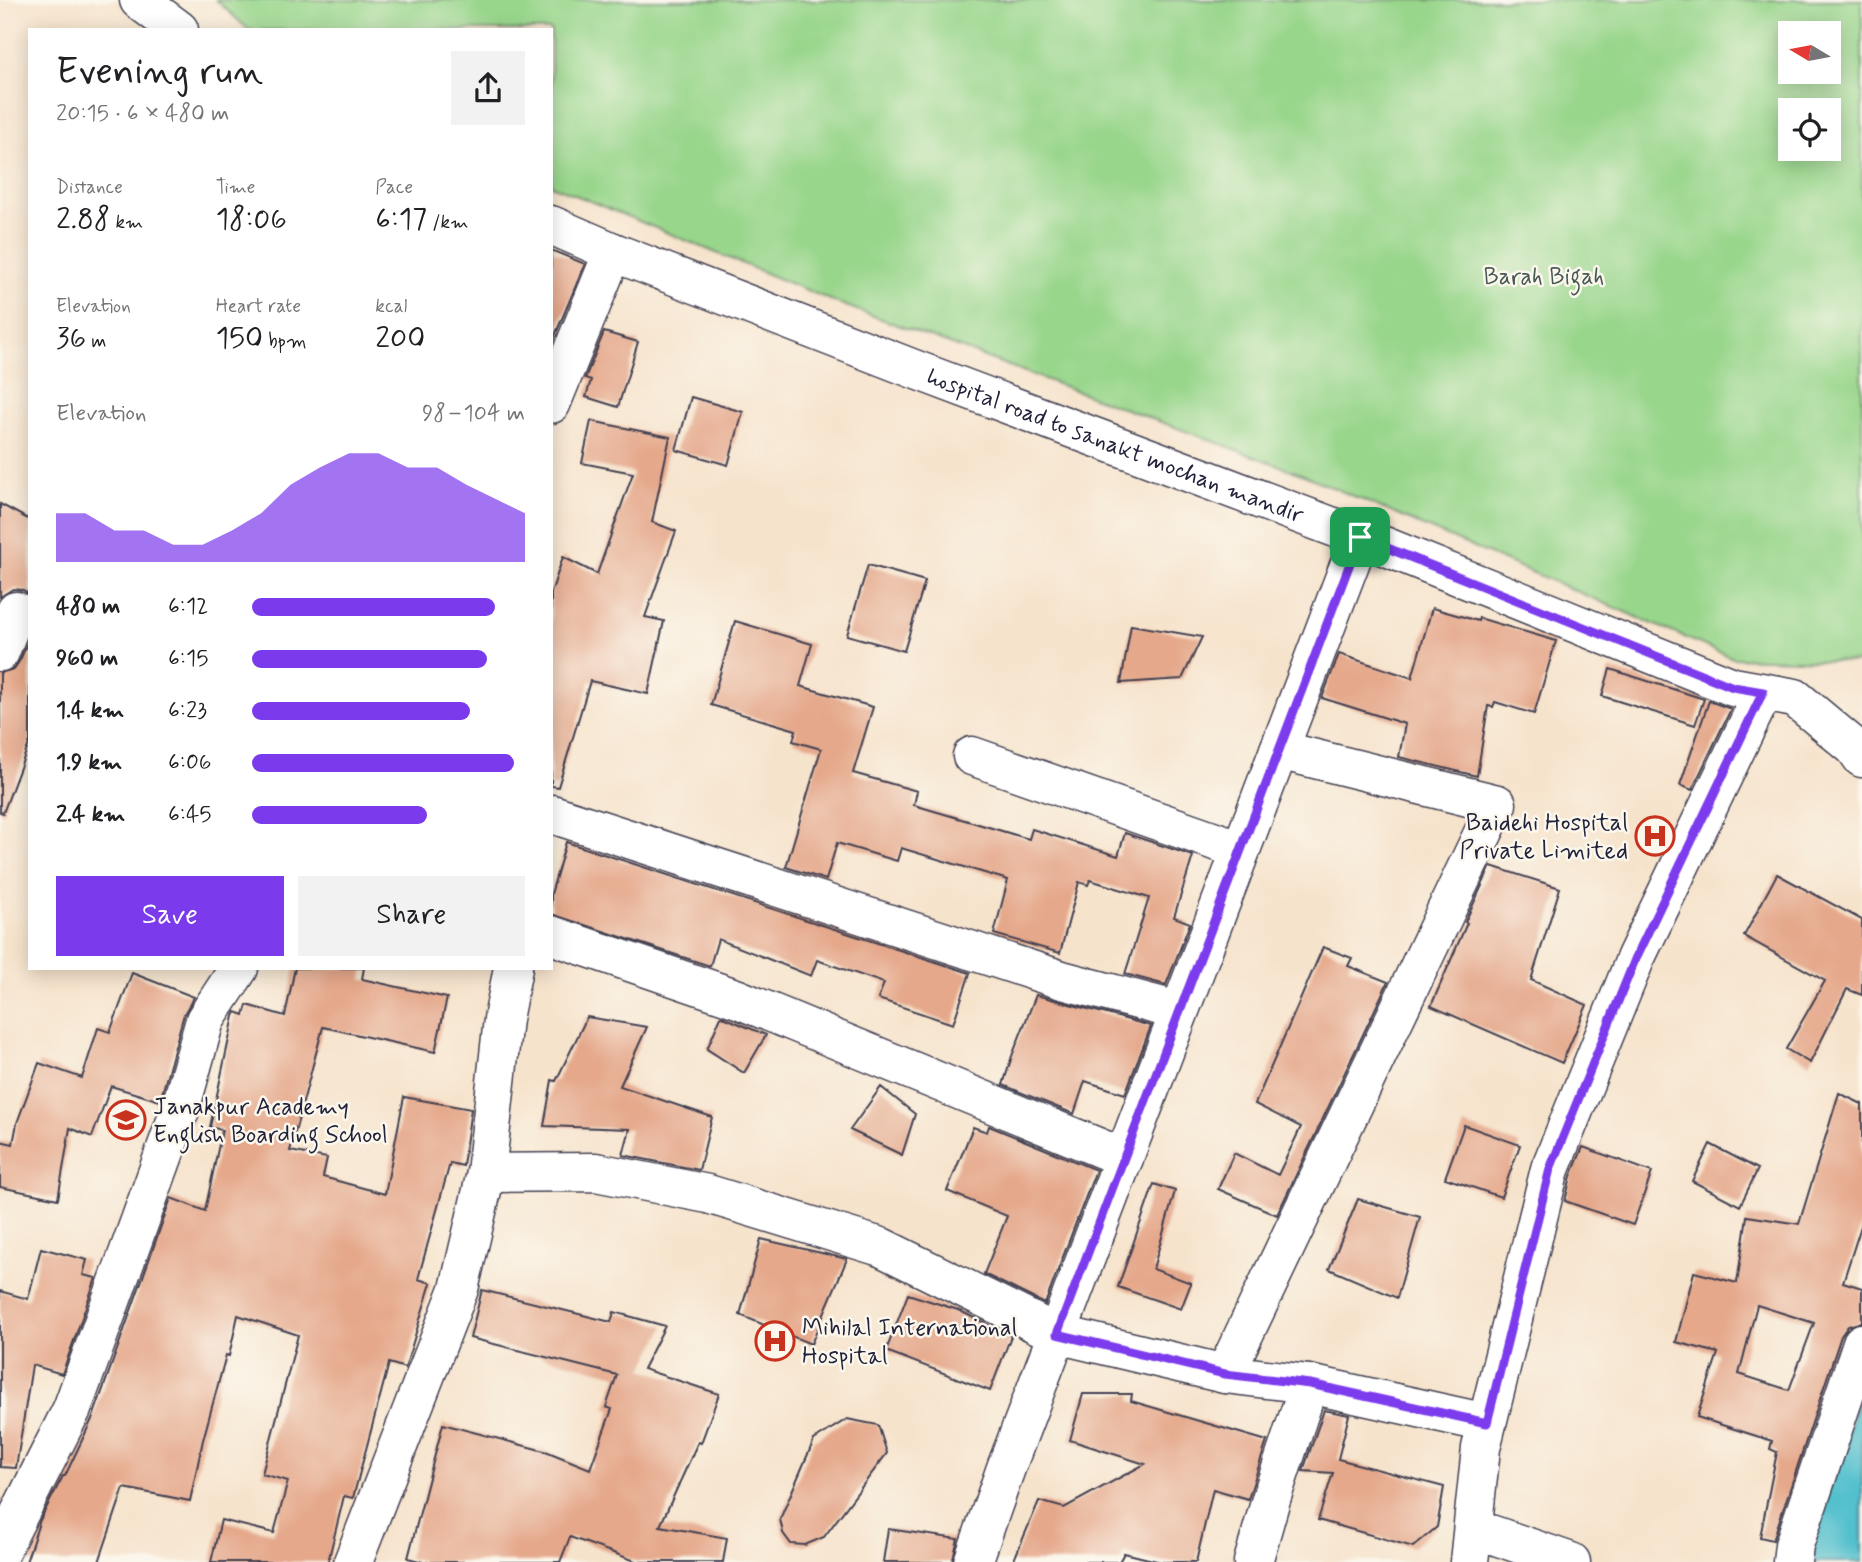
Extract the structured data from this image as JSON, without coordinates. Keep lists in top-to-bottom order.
{
  "streets": {
    "street": ["hospital road to sanakt mochan mandir"]
  },
  "parks": ["Barah Bigah"],
  "places": {
    "hospital": ["Baidehi Hospital Private Limited", "Mihilal International Hospital"],
    "school or university": ["Janakpur Academy English Boarding School"]
  },
  "north": "left",
  "page": {
    "heading": ["Evening run", "20:15 · 6 × 480 m"],
    "stats": [
      ["Distance", "2.88 km"],
      ["Time", "18:06"],
      ["Pace", "6:17 /km"],
      ["Elevation", "36 m"],
      ["Heart rate", "150 bpm"],
      ["kcal", "200"]
    ],
    "chart": ["Elevation", "98–104 m"],
    "list": [
      {
        "name": "480 m",
        "note": "6:12"
      },
      {
        "name": "960 m",
        "note": "6:15"
      },
      {
        "name": "1.4 km",
        "note": "6:23"
      },
      {
        "name": "1.9 km",
        "note": "6:06"
      },
      {
        "name": "2.4 km",
        "note": "6:45"
      }
    ],
    "buttons": ["Save", "Share"]
  }
}
